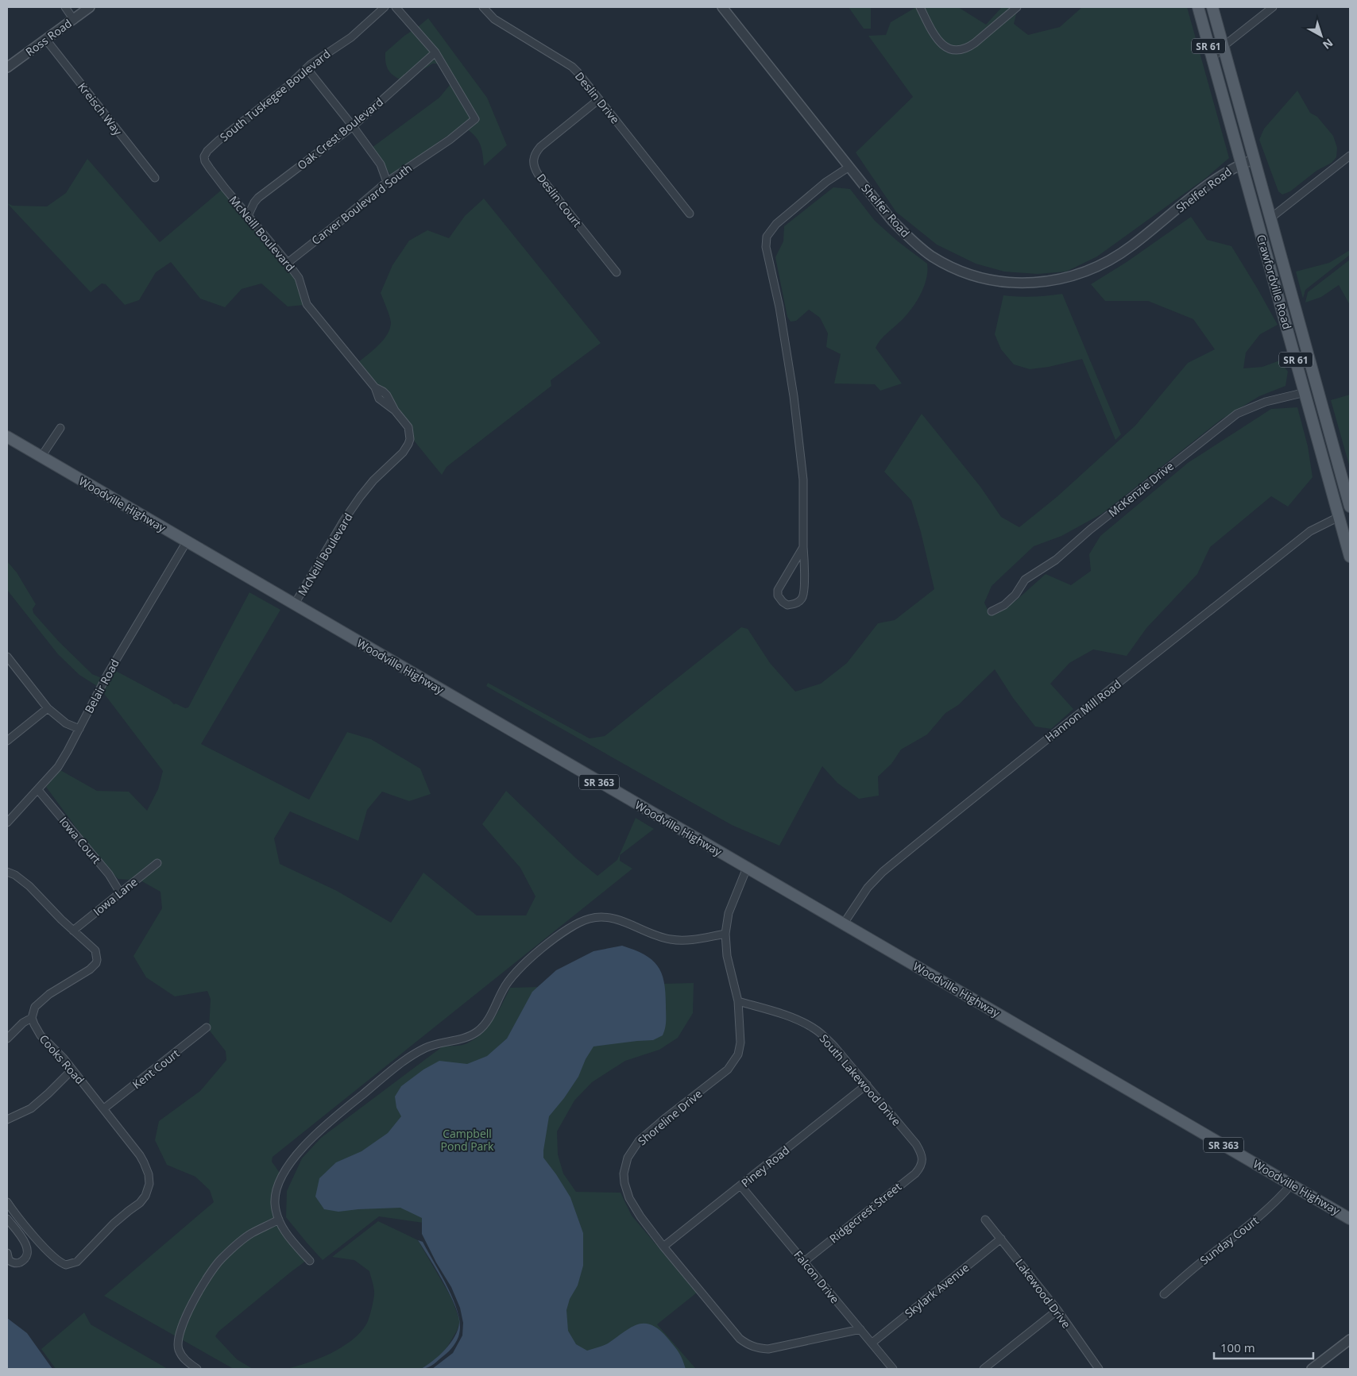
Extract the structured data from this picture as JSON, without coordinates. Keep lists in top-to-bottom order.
{
  "streets": {
    "main road": [
      "SR 61",
      "Crawfordville Road",
      "Woodville Highway",
      "SR 363"
    ],
    "street": [
      "Ross Road",
      "South Tuskegee Boulevard",
      "Deslin Drive",
      "Kreisch Way",
      "Oak Crest Boulevard",
      "Shelfer Road",
      "Deslin Court",
      "Carver Boulevard South",
      "McNeill Boulevard",
      "McKenzie Drive",
      "Belair Road",
      "Hannon Mill Road",
      "Iowa Court",
      "Iowa Lane",
      "Cooks Road",
      "Kent Court",
      "South Lakewood Drive",
      "Shoreline Drive",
      "Piney Road",
      "Ridgecrest Street",
      "Sunday Court",
      "Falcon Drive",
      "Skylark Avenue",
      "Lakewood Drive"
    ]
  },
  "crossings": [
    ["Ross Road", "Kreisch Way"],
    ["South Tuskegee Boulevard", "McNeill Boulevard"],
    ["Deslin Drive", "Deslin Court"],
    ["Oak Crest Boulevard", "Carver Boulevard South"],
    ["Oak Crest Boulevard", "McNeill Boulevard"],
    ["Shelfer Road", "Crawfordville Road"],
    ["Carver Boulevard South", "McNeill Boulevard"],
    ["McNeill Boulevard", "Woodville Highway"],
    ["Crawfordville Road", "McKenzie Drive"],
    ["Crawfordville Road", "Hannon Mill Road"],
    ["Woodville Highway", "Belair Road"],
    ["Woodville Highway", "Hannon Mill Road"],
    ["Woodville Highway", "Shoreline Drive"],
    ["Woodville Highway", "Sunday Court"],
    ["Belair Road", "Iowa Court"],
    ["Iowa Court", "Iowa Lane"],
    ["Cooks Road", "Kent Court"],
    ["South Lakewood Drive", "Shoreline Drive"],
    ["South Lakewood Drive", "Piney Road"],
    ["South Lakewood Drive", "Ridgecrest Street"],
    ["Shoreline Drive", "Piney Road"],
    ["Shoreline Drive", "Falcon Drive"],
    ["Piney Road", "Falcon Drive"],
    ["Ridgecrest Street", "Falcon Drive"],
    ["Falcon Drive", "Skylark Avenue"],
    ["Skylark Avenue", "Lakewood Drive"]
  ],
  "parks": ["Campbell Pond Park"],
  "scale_bar": "100 m",
  "north": "bottom right"
}
